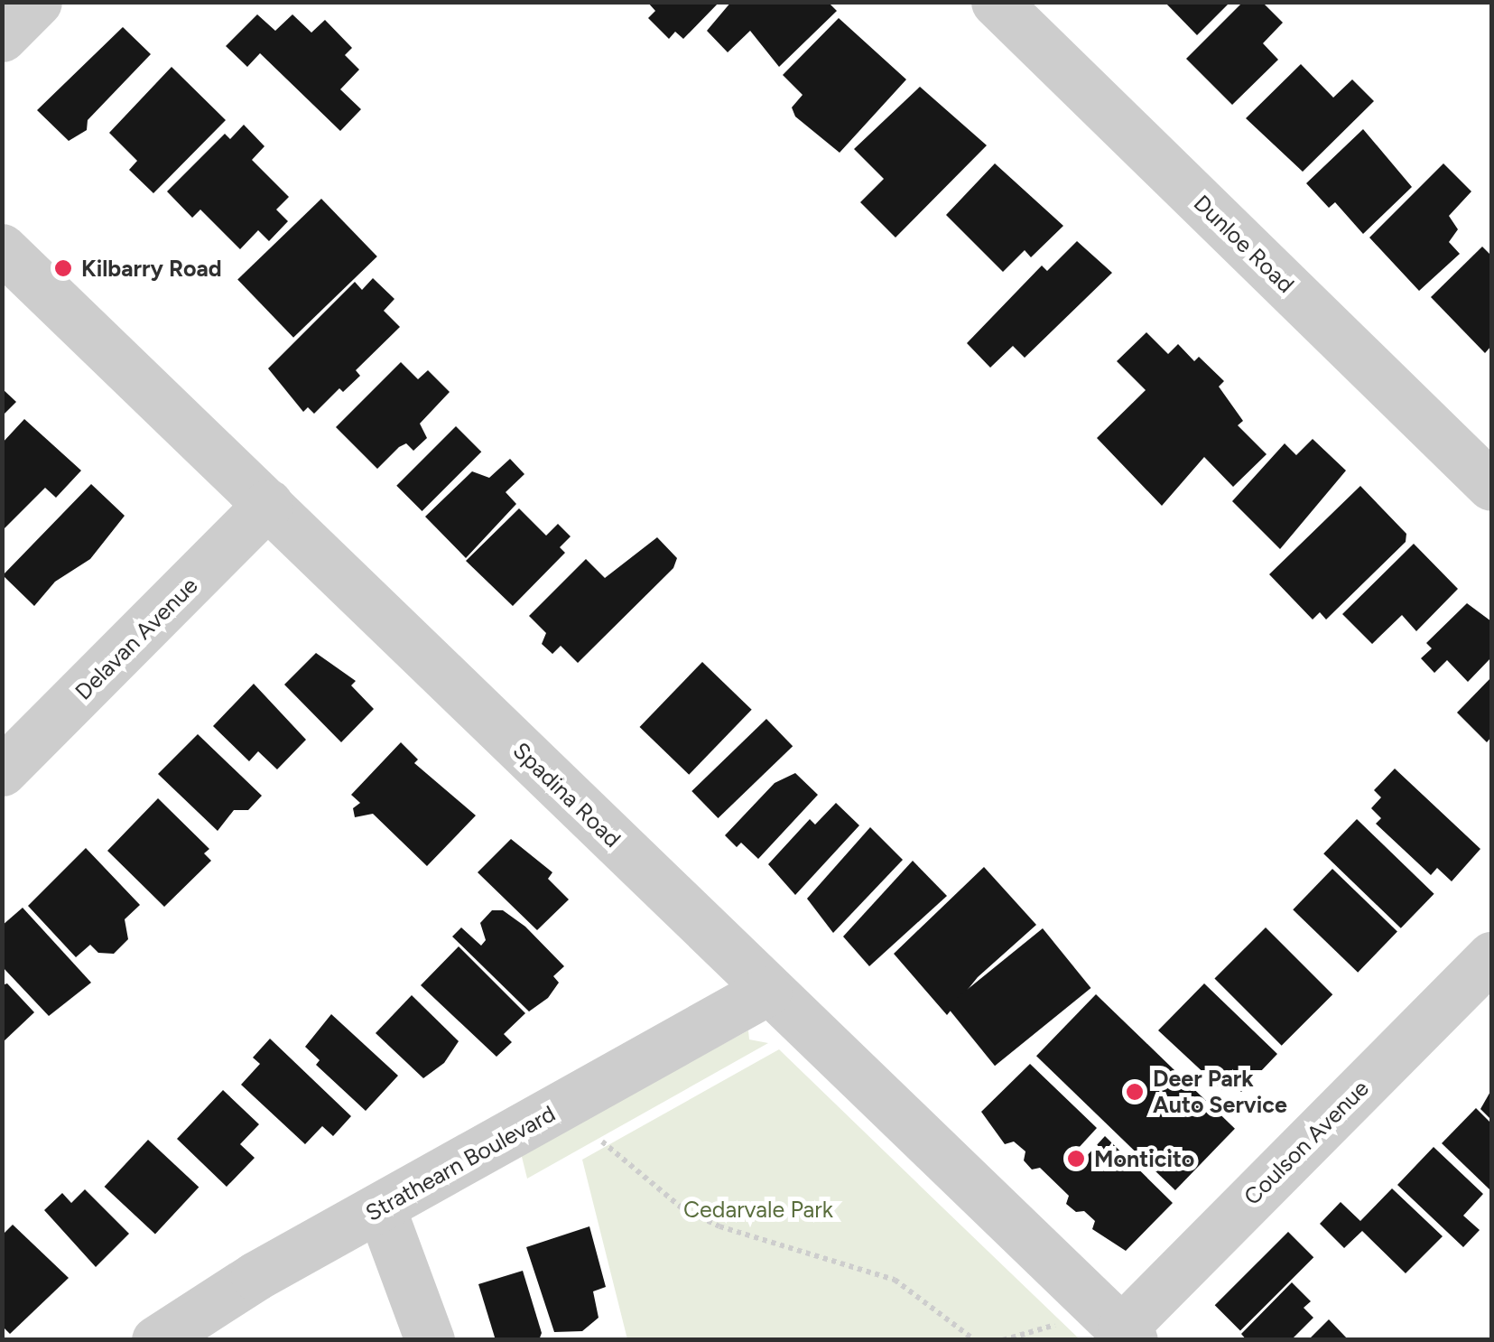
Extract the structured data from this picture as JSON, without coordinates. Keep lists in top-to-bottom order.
{
  "streets": {
    "street": [
      "Dunloe Road",
      "Delavan Avenue",
      "Spadina Road",
      "Coulson Avenue",
      "Strathearn Boulevard"
    ]
  },
  "crossings": [
    ["Delavan Avenue", "Spadina Road"],
    ["Spadina Road", "Coulson Avenue"],
    ["Spadina Road", "Strathearn Boulevard"]
  ],
  "parks": ["Cedarvale Park"],
  "places": ["Kilbarry Road", "Deer Park Auto Service", "Monticito"]
}
